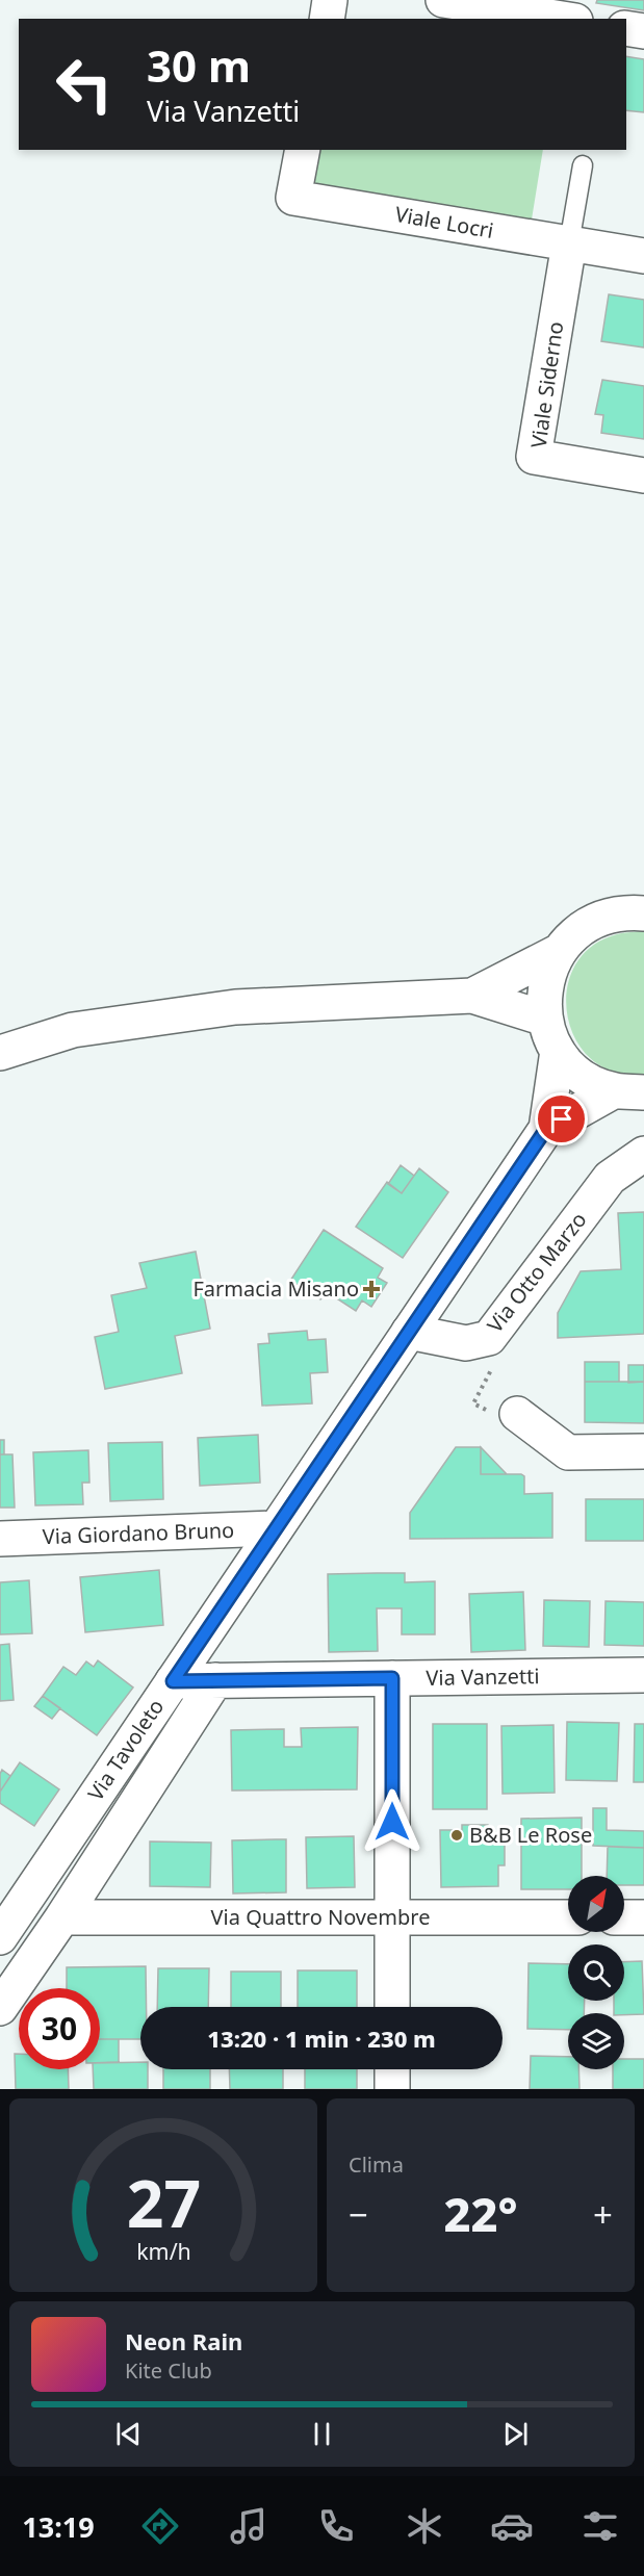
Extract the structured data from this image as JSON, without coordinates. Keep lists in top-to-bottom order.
{
  "streets": {
    "street": [
      "Viale Locri",
      "Viale Siderno",
      "Via Otto Marzo",
      "Via Giordano Bruno",
      "Via Vanzetti",
      "Via Tavoleto",
      "Via Quattro Novembre"
    ]
  },
  "crossings": [
    ["Viale Locri", "Viale Siderno"],
    ["Via Otto Marzo", "Via Tavoleto"],
    ["Via Giordano Bruno", "Via Tavoleto"],
    ["Via Vanzetti", "Via Tavoleto"],
    ["Via Tavoleto", "Via Quattro Novembre"]
  ],
  "places": {
    "health": ["Farmacia Misano"],
    "other": ["B&B Le Rose"]
  },
  "north": "top right",
  "page": {
    "turn": ["30 m", "Via Vanzetti"],
    "limit": "30",
    "trip": "13:20 · 1 min · 230 m",
    "tile": "Clima",
    "heat": ["−", "22°", "+"],
    "song": ["Neon Rain", "Kite Club"],
    "tabs": "13:19",
    "gauge": ["27", "km/h"]
  }
}
